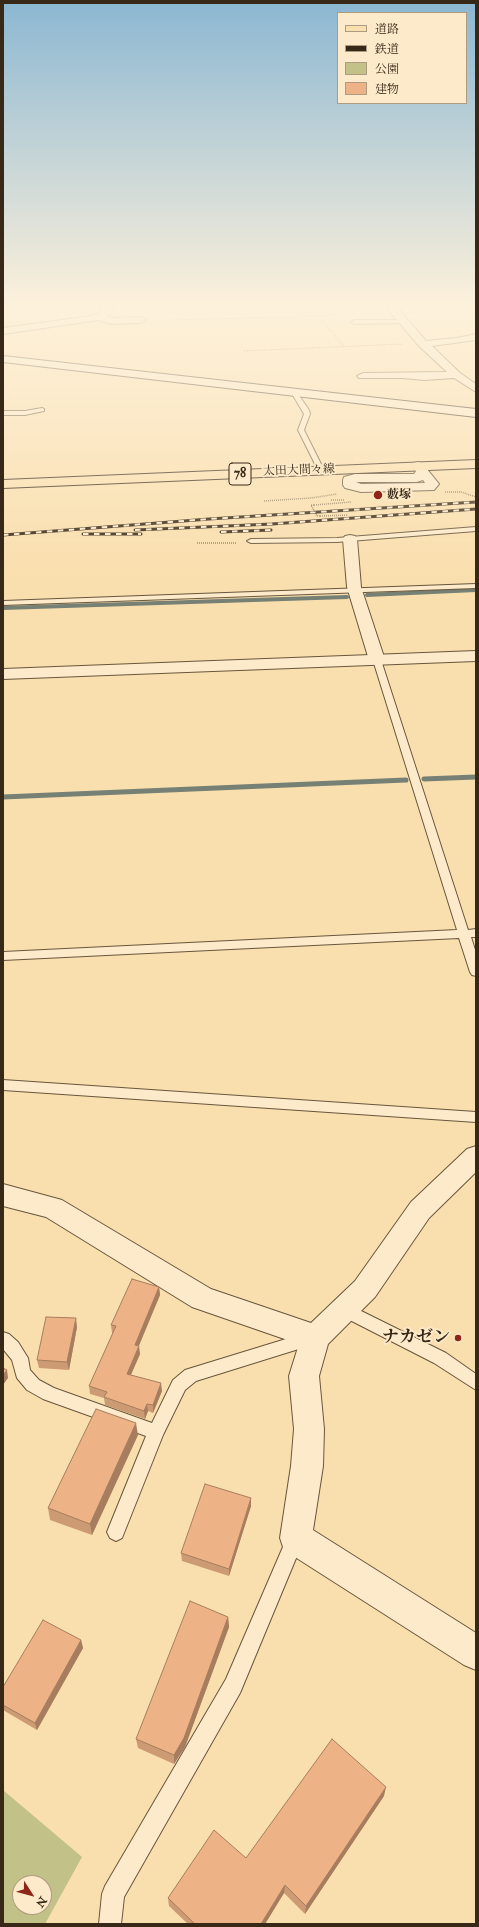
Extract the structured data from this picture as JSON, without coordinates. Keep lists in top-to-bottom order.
{
  "streets": {
    "main road": ["太田大間々線", "78"]
  },
  "places": ["藪塚", "ナカゼン"],
  "legend": [
    "道路",
    "鉄道",
    "公園",
    "建物"
  ],
  "north": "bottom right"
}
